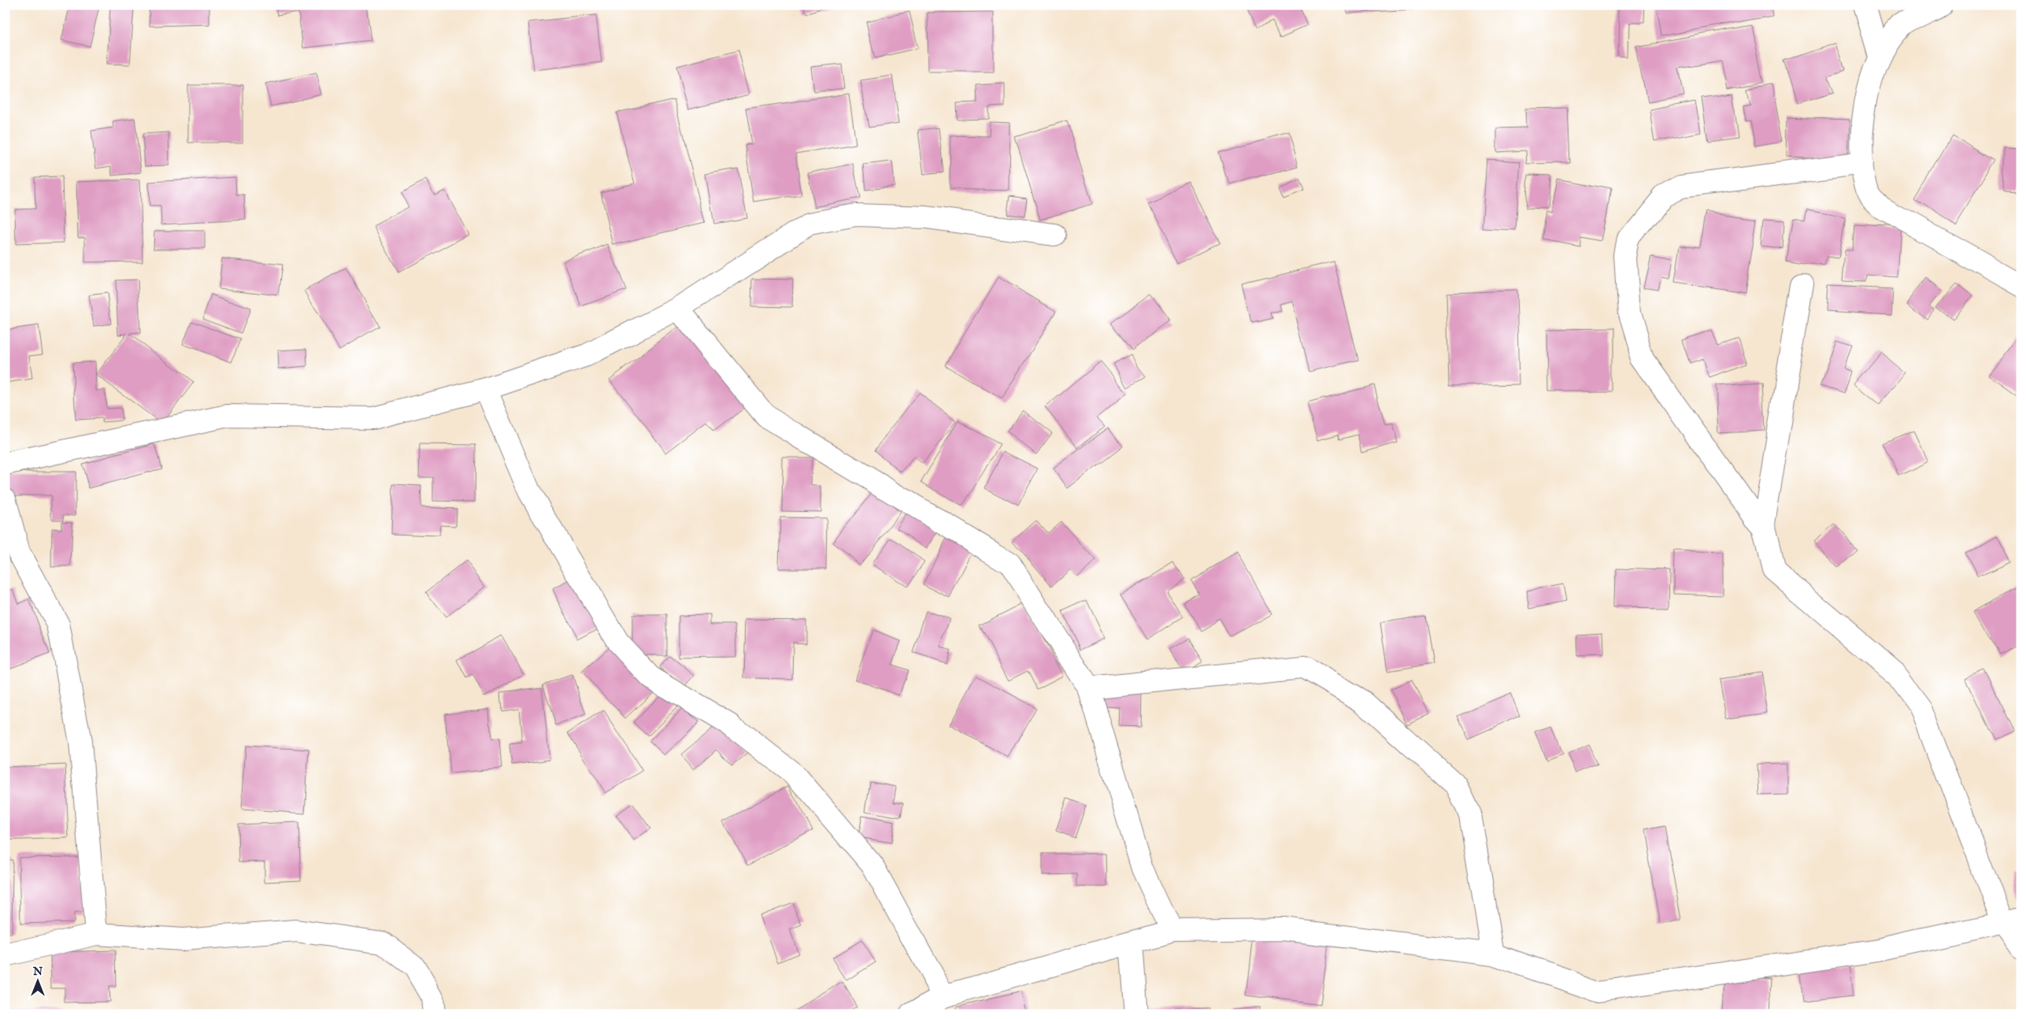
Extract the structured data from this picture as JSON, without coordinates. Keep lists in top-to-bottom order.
{
  "north": "top"
}
